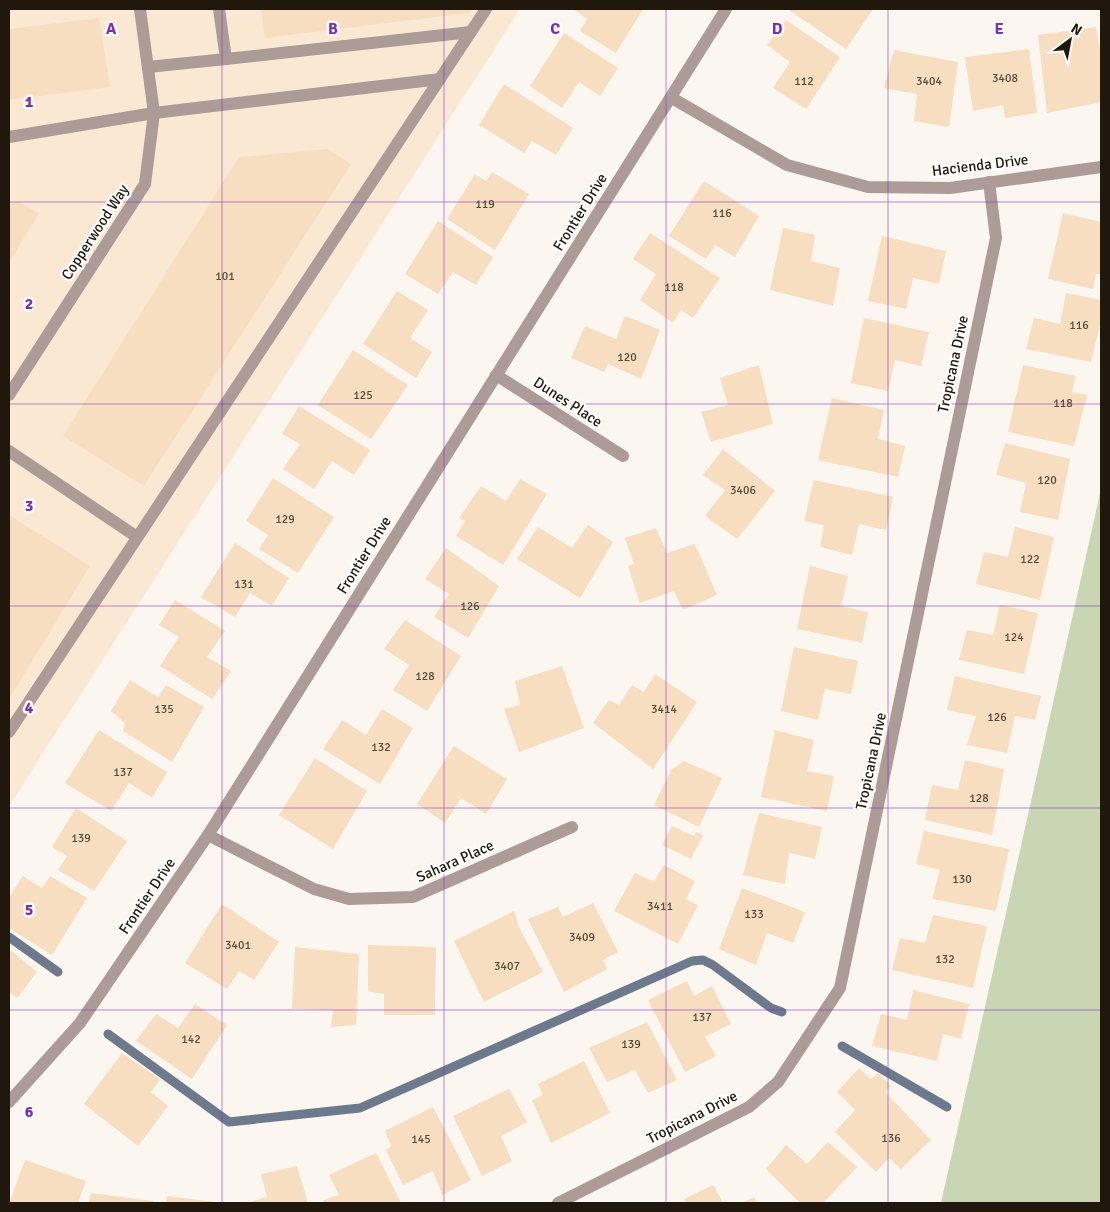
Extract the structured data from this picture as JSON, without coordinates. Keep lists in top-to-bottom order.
{
  "streets": {
    "street": [
      "Hacienda Drive",
      "Frontier Drive",
      "Copperwood Way",
      "Tropicana Drive",
      "Dunes Place",
      "Sahara Place"
    ]
  },
  "crossings": [
    ["Hacienda Drive", "Frontier Drive"],
    ["Hacienda Drive", "Tropicana Drive"],
    ["Frontier Drive", "Dunes Place"],
    ["Frontier Drive", "Sahara Place"]
  ],
  "house_numbers": [
    "3408",
    "112",
    "3404",
    "119",
    "116",
    "101",
    "118",
    "116",
    "120",
    "125",
    "118",
    "120",
    "3406",
    "129",
    "122",
    "131",
    "126",
    "124",
    "128",
    "135",
    "3414",
    "126",
    "132",
    "137",
    "128",
    "139",
    "130",
    "3411",
    "133",
    "3409",
    "3401",
    "132",
    "3407",
    "137",
    "142",
    "139",
    "136",
    "145"
  ],
  "north": "top right",
  "grid": {
    "columns": [
      "A",
      "B",
      "C",
      "D",
      "E"
    ],
    "rows": [
      "1",
      "2",
      "3",
      "4",
      "5",
      "6"
    ]
  }
}
